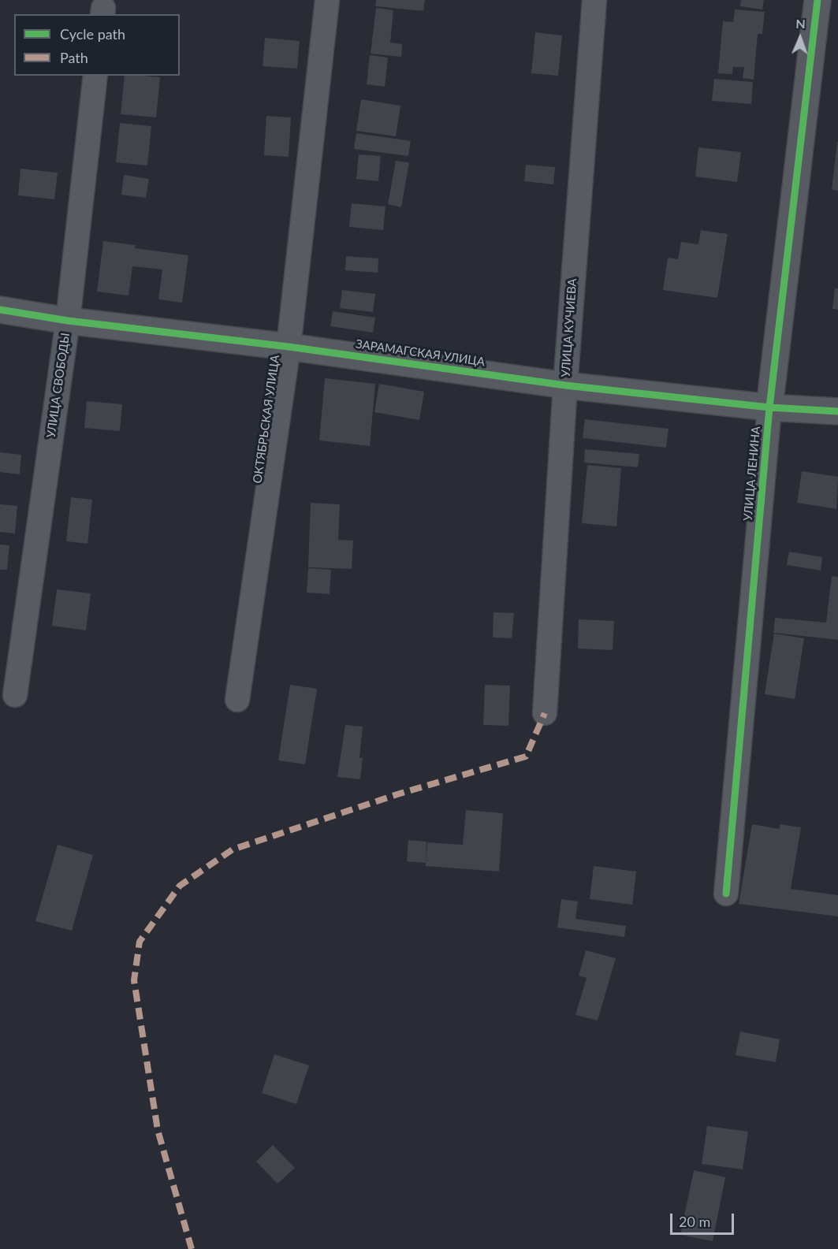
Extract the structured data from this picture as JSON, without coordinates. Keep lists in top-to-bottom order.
{
  "streets": {
    "street": [
      "УЛИЦА КУЧИЕВА",
      "ЗАРАМАГСКАЯ УЛИЦА",
      "УЛИЦА СВОБОДЫ",
      "ОКТЯБРЬСКАЯ УЛИЦА",
      "УЛИЦА ЛЕНИНА"
    ]
  },
  "crossings": [
    ["УЛИЦА КУЧИЕВА", "ЗАРАМАГСКАЯ УЛИЦА"],
    ["ЗАРАМАГСКАЯ УЛИЦА", "УЛИЦА СВОБОДЫ"],
    ["ЗАРАМАГСКАЯ УЛИЦА", "ОКТЯБРЬСКАЯ УЛИЦА"],
    ["ЗАРАМАГСКАЯ УЛИЦА", "УЛИЦА ЛЕНИНА"]
  ],
  "legend": ["Cycle path", "Path"],
  "scale_bar": "20 m",
  "north": "top"
}
